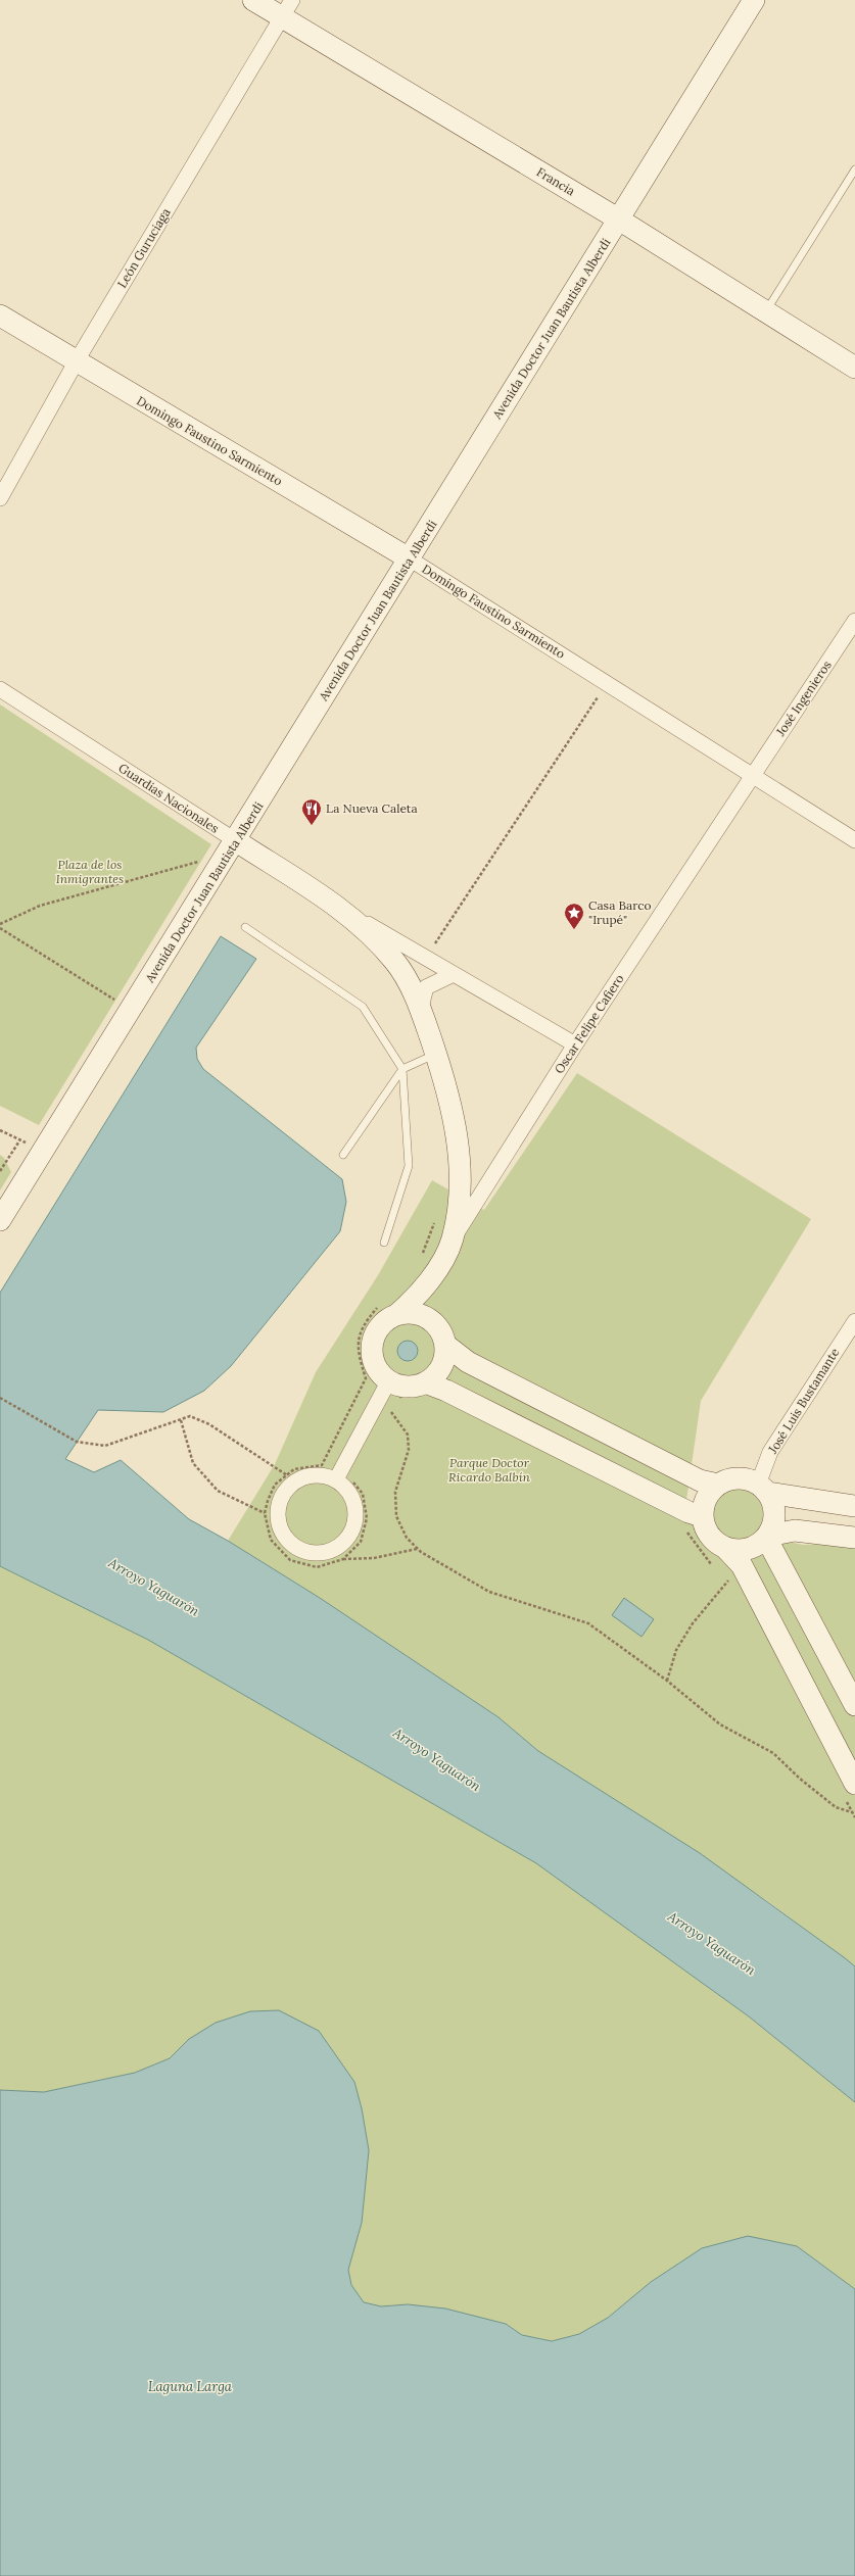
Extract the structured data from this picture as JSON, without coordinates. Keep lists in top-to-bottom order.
{
  "streets": {
    "main road": [
      "Francia",
      "Avenida Doctor Juan Bautista Alberdi",
      "Domingo Faustino Sarmiento",
      "Guardias Nacionales",
      "Oscar Felipe Cafiero"
    ],
    "street": ["León Guruciaga", "José Ingenieros", "José Luis Bustamante"]
  },
  "crossings": [
    ["Francia", "León Guruciaga"],
    ["Francia", "Avenida Doctor Juan Bautista Alberdi"],
    ["León Guruciaga", "Domingo Faustino Sarmiento"],
    ["Avenida Doctor Juan Bautista Alberdi", "Domingo Faustino Sarmiento"],
    ["Avenida Doctor Juan Bautista Alberdi", "Guardias Nacionales"],
    ["Domingo Faustino Sarmiento", "José Ingenieros"],
    ["Domingo Faustino Sarmiento", "Oscar Felipe Cafiero"],
    ["José Ingenieros", "Oscar Felipe Cafiero"],
    ["Guardias Nacionales", "Oscar Felipe Cafiero"]
  ],
  "water": ["Arroyo Yaguarón", "Laguna Larga"],
  "parks": ["Plaza de los Inmigrantes", "Parque Doctor Ricardo Balbín"],
  "places": {
    "restaurant": ["La Nueva Caleta"],
    "place": ["Casa Barco \"Irupé\""]
  }
}
